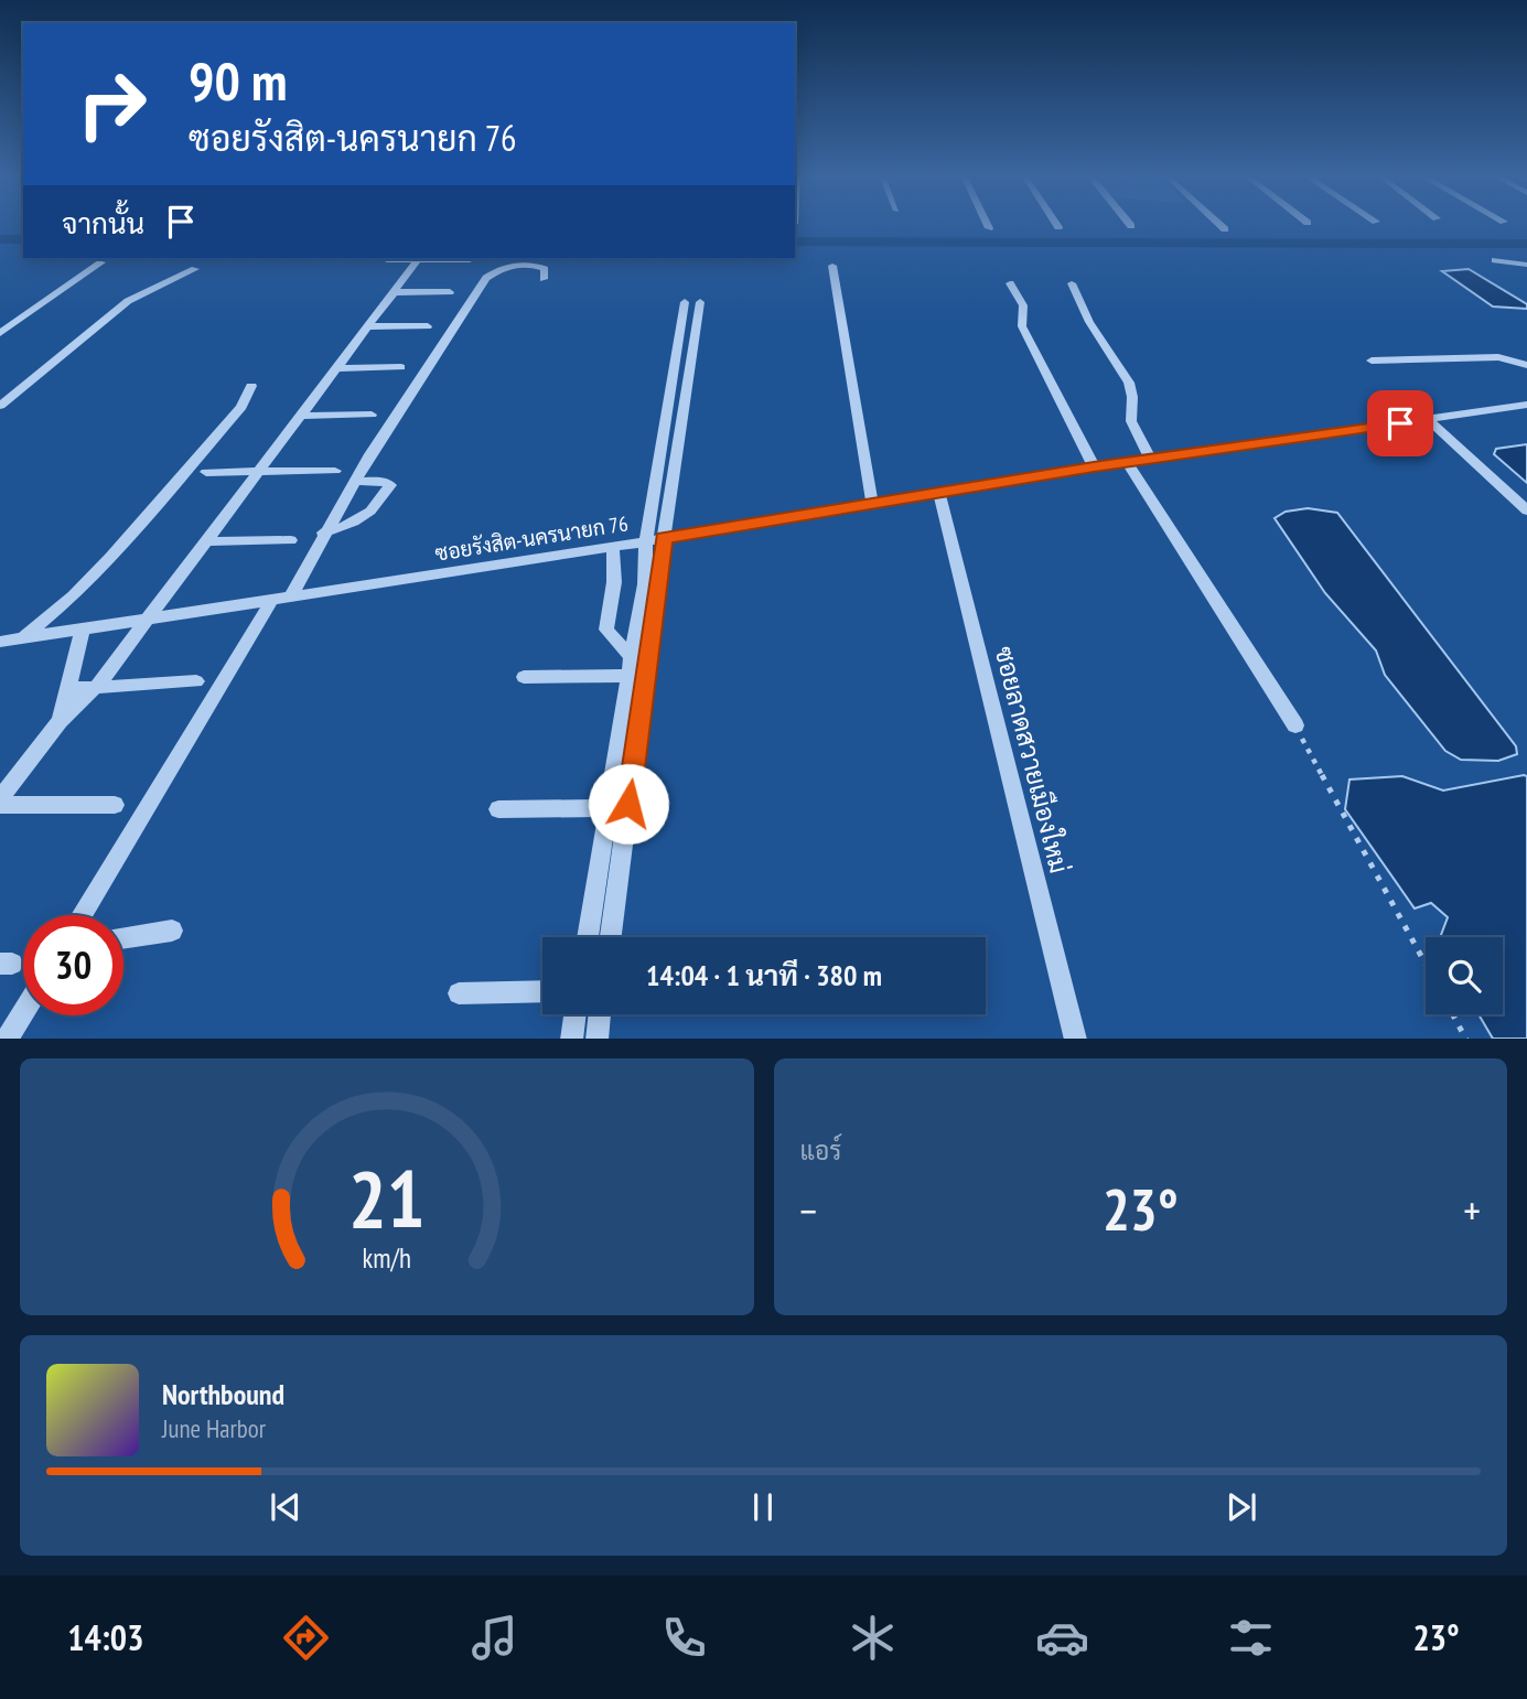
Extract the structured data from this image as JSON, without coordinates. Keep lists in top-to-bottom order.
{
  "streets": {
    "street": ["ซอยรังสิต-นครนายก 76", "ซอยลาดสวายเมืองใหม่"]
  },
  "crossings": [
    ["ซอยรังสิต-นครนายก 76", "ซอยลาดสวายเมืองใหม่"]
  ],
  "page": {
    "turn": ["90 m", "ซอยรังสิต-นครนายก 76"],
    "then": "จากนั้น",
    "limit": "30",
    "trip": "14:04 · 1 นาที · 380 m",
    "tile": "แอร์",
    "heat": ["−", "23°", "+"],
    "song": ["Northbound", "June Harbor"],
    "tabs": ["14:03", "23°"],
    "gauge": ["21", "km/h"]
  }
}
